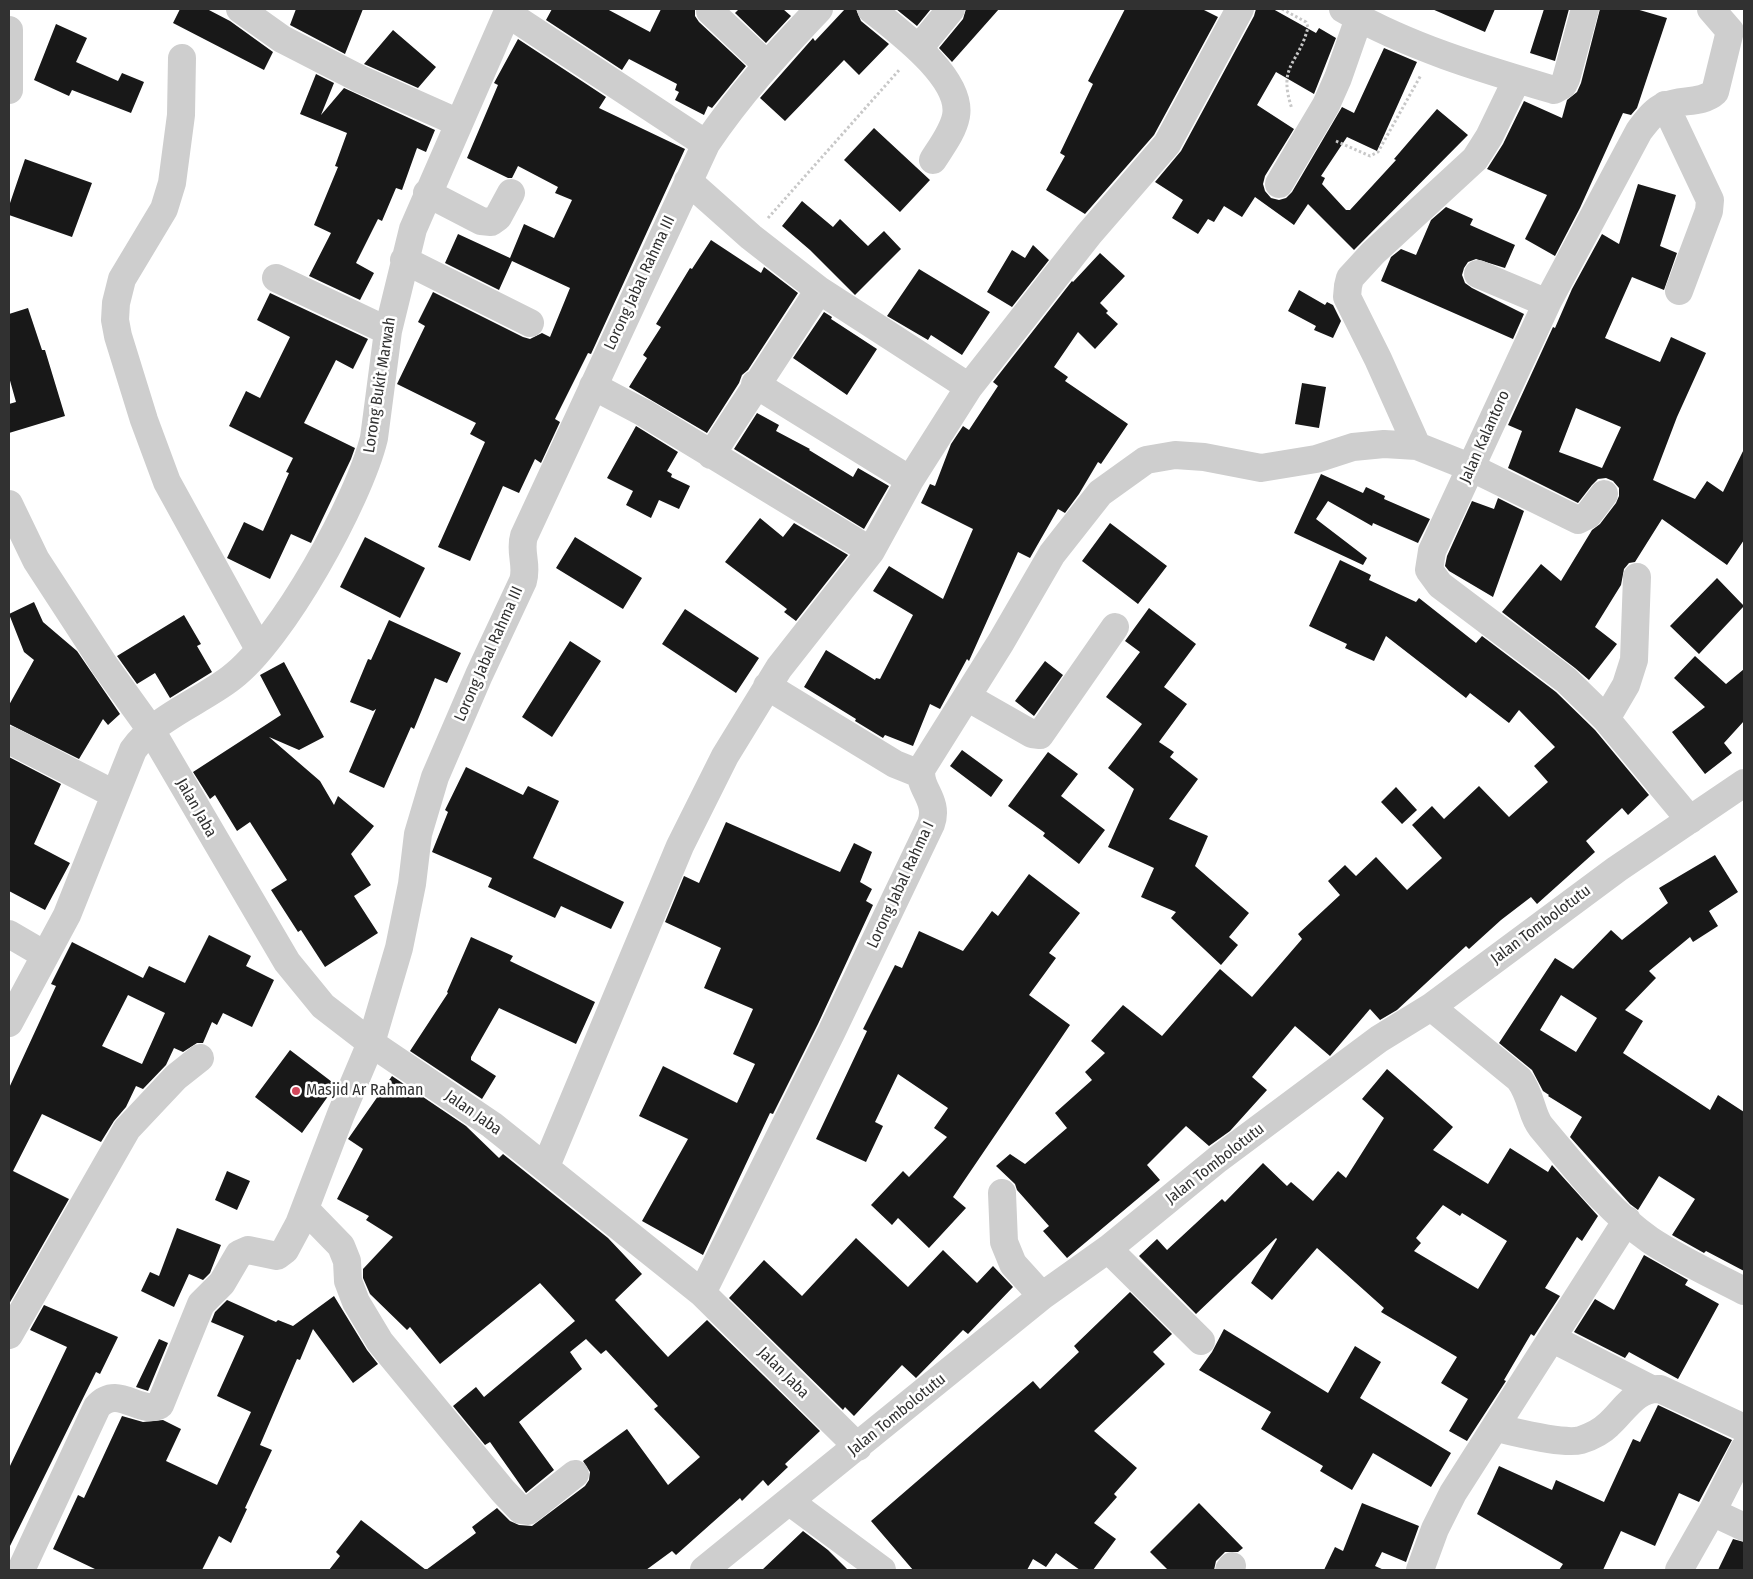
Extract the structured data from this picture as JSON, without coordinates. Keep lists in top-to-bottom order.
{
  "streets": {
    "street": [
      "Lorong Jabal Rahma III",
      "Lorong Bukit Marwah",
      "Jalan Kalantoro",
      "Jalan Jaba",
      "Lorong Jabal Rahma I",
      "Jalan Tombolotutu"
    ]
  },
  "crossings": [
    ["Lorong Jabal Rahma III", "Jalan Jaba"],
    ["Lorong Bukit Marwah", "Jalan Jaba"],
    ["Jalan Kalantoro", "Jalan Tombolotutu"],
    ["Jalan Jaba", "Lorong Jabal Rahma I"],
    ["Jalan Jaba", "Jalan Tombolotutu"]
  ],
  "places": ["Masjid Ar Rahman"]
}
